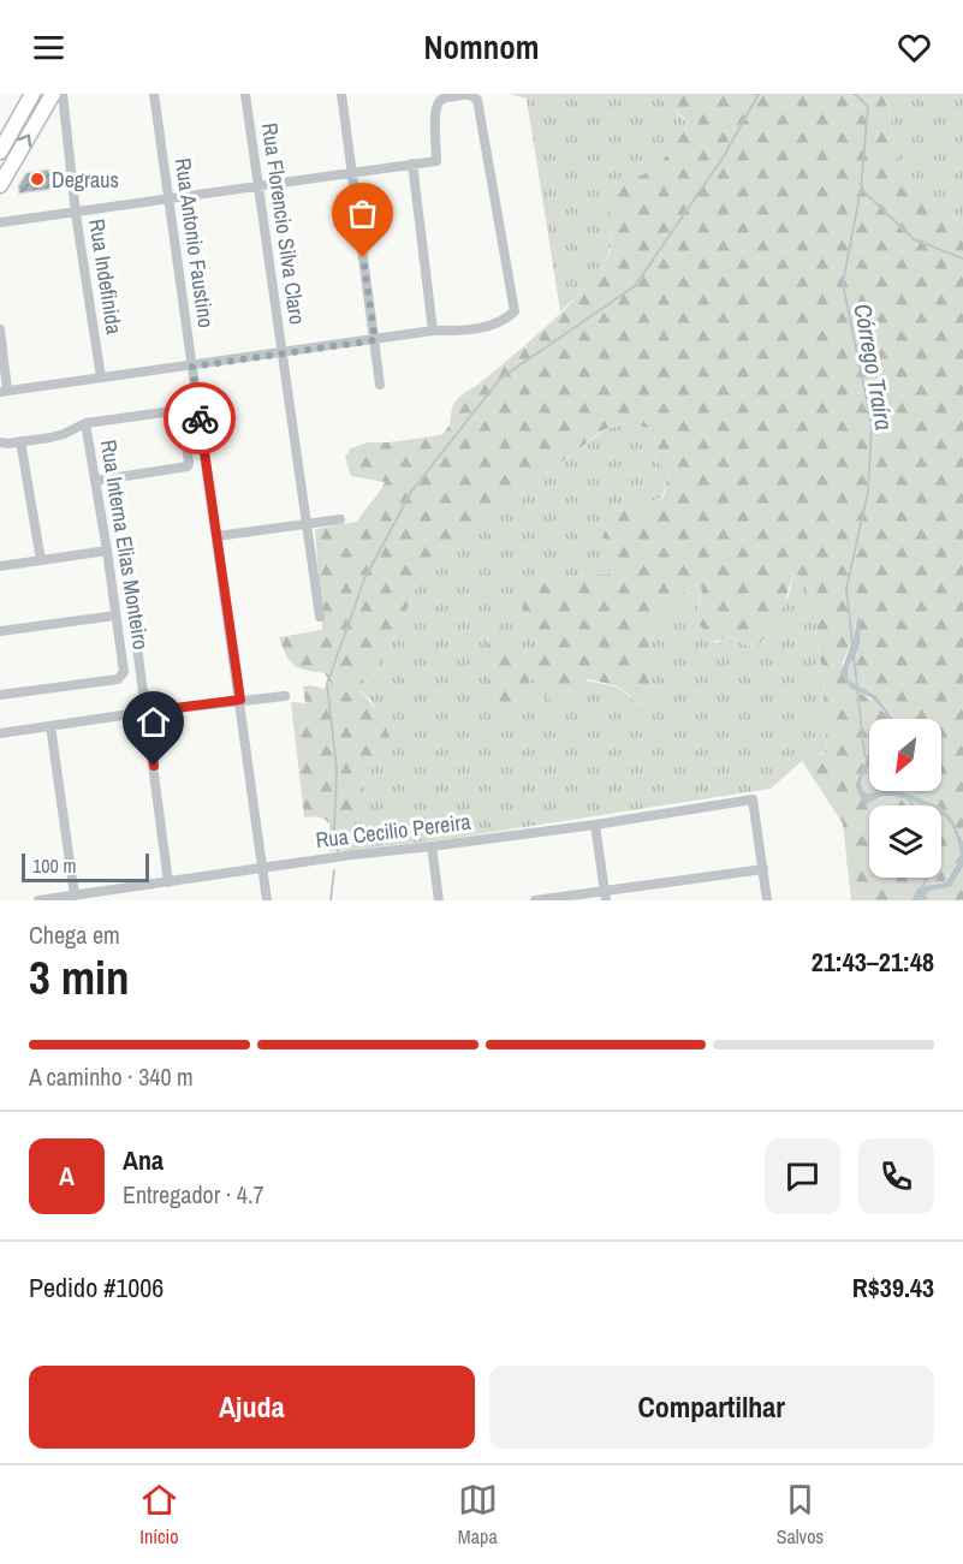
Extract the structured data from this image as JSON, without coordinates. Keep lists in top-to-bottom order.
{
  "streets": {
    "street": [
      "Rua Florencio Silva Claro",
      "Rua Antonio Faustino",
      "Rua Indefinida",
      "Rua Interna Elias Monteiro",
      "Rua Cecilio Pereira"
    ]
  },
  "crossings": [
    ["Rua Antonio Faustino", "Rua Cecilio Pereira"]
  ],
  "water": ["Córrego Traíra"],
  "places": ["Degraus"],
  "scale_bar": "100 m",
  "north": "bottom left",
  "page": {
    "header": "Nomnom",
    "scale": "100 m",
    "heading": ["3 min", "Chega em", "21:43–21:48"],
    "panel": [
      "Ana",
      "Entregador · 4.7",
      "Pedido #1006",
      "R$39.43"
    ],
    "bar": "A caminho · 340 m",
    "round": "A",
    "buttons": ["Ajuda", "Compartilhar"],
    "tabs": ["Início", "Mapa", "Salvos"]
  }
}
